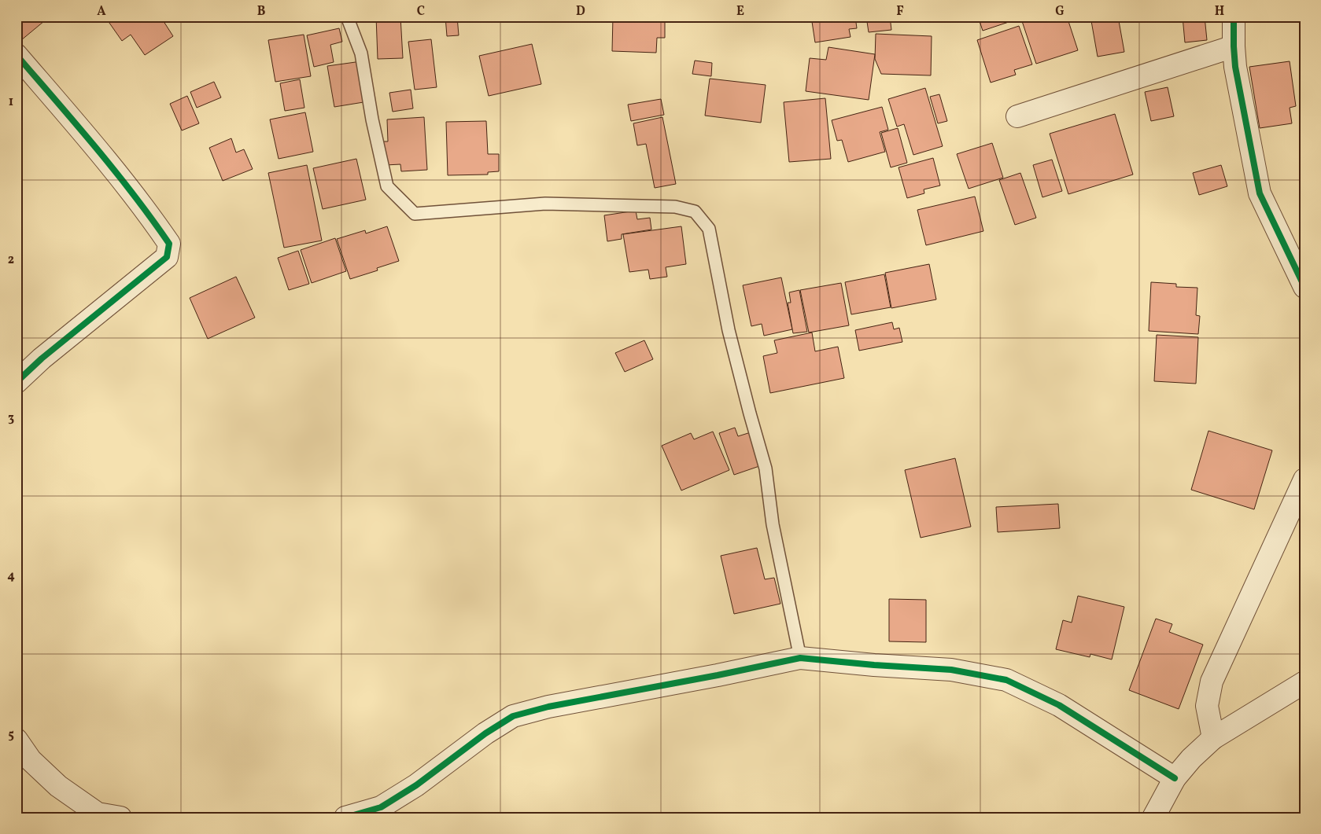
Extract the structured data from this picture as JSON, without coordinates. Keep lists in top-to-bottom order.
{
  "grid": {
    "columns": [
      "A",
      "B",
      "C",
      "D",
      "E",
      "F",
      "G",
      "H"
    ],
    "rows": [
      "1",
      "2",
      "3",
      "4",
      "5"
    ]
  }
}
